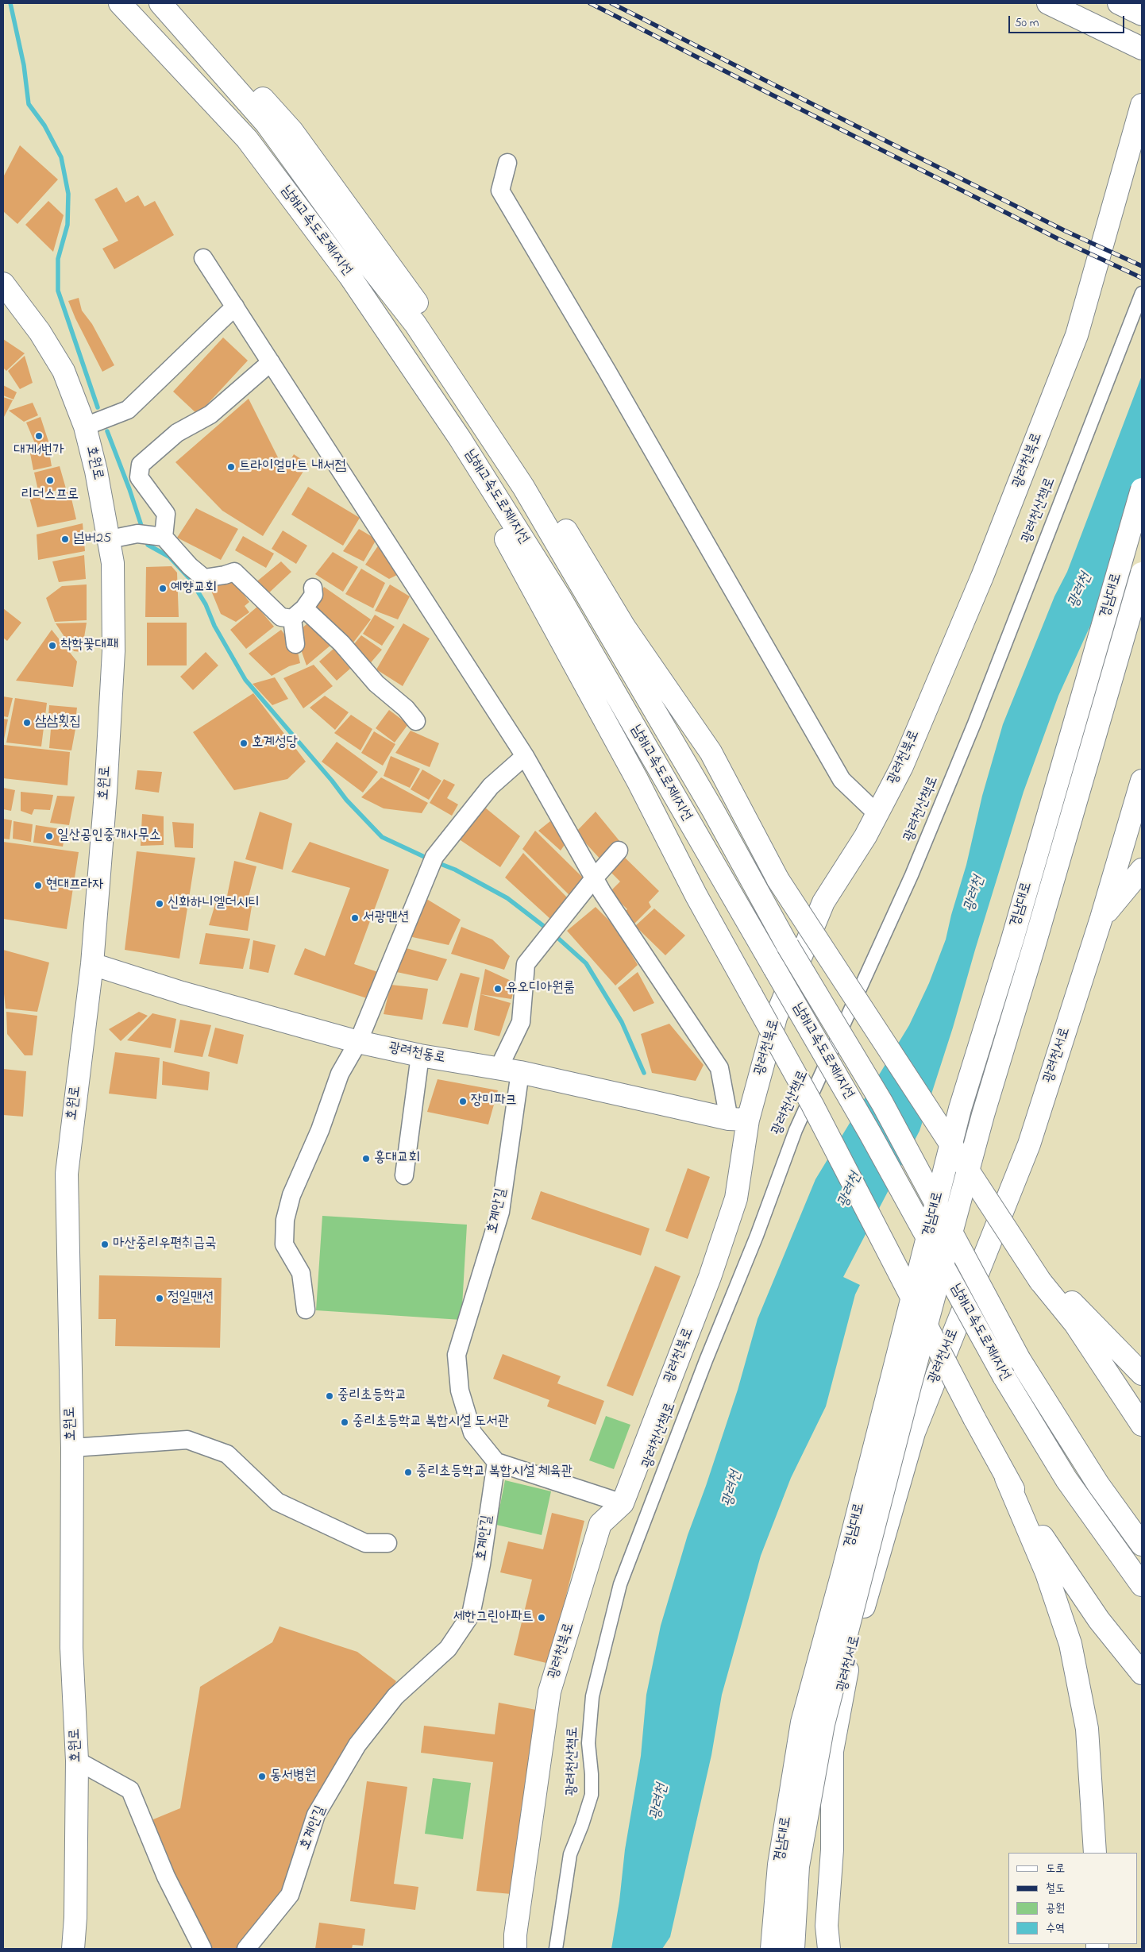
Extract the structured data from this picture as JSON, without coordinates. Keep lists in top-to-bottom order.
{
  "streets": {
    "main road": [
      "남해고속도로제1지선",
      "광려천북로",
      "호원로",
      "경남대로",
      "광려천동로",
      "광려천서로"
    ],
    "street": ["광려천산책로", "호계안길"]
  },
  "crossings": [
    ["광려천북로", "광려천동로"],
    ["호원로", "광려천동로"],
    ["광려천동로", "호계안길"]
  ],
  "water": ["광려천"],
  "places": [
    "대게1번가",
    "트라이얼마트 내서점",
    "리더스프로",
    "넘버25",
    "예향교회",
    "착학꽃대패",
    "삼삼횟집",
    "호계성당",
    "일산공인중개사무소",
    "현대프라자",
    "신화하니엘더시티",
    "서광맨션",
    "유오디아원룸",
    "장미파크",
    "홍대교회",
    "마산중리우편취급국",
    "정일맨션",
    "중리초등학교",
    "중리초등학교 복합시설 도서관",
    "중리초등학교 복합시설 체육관",
    "세한그린아파트",
    "동서병원"
  ],
  "legend": [
    "도로",
    "철도",
    "공원",
    "수역"
  ],
  "scale_bar": "50 m"
}
